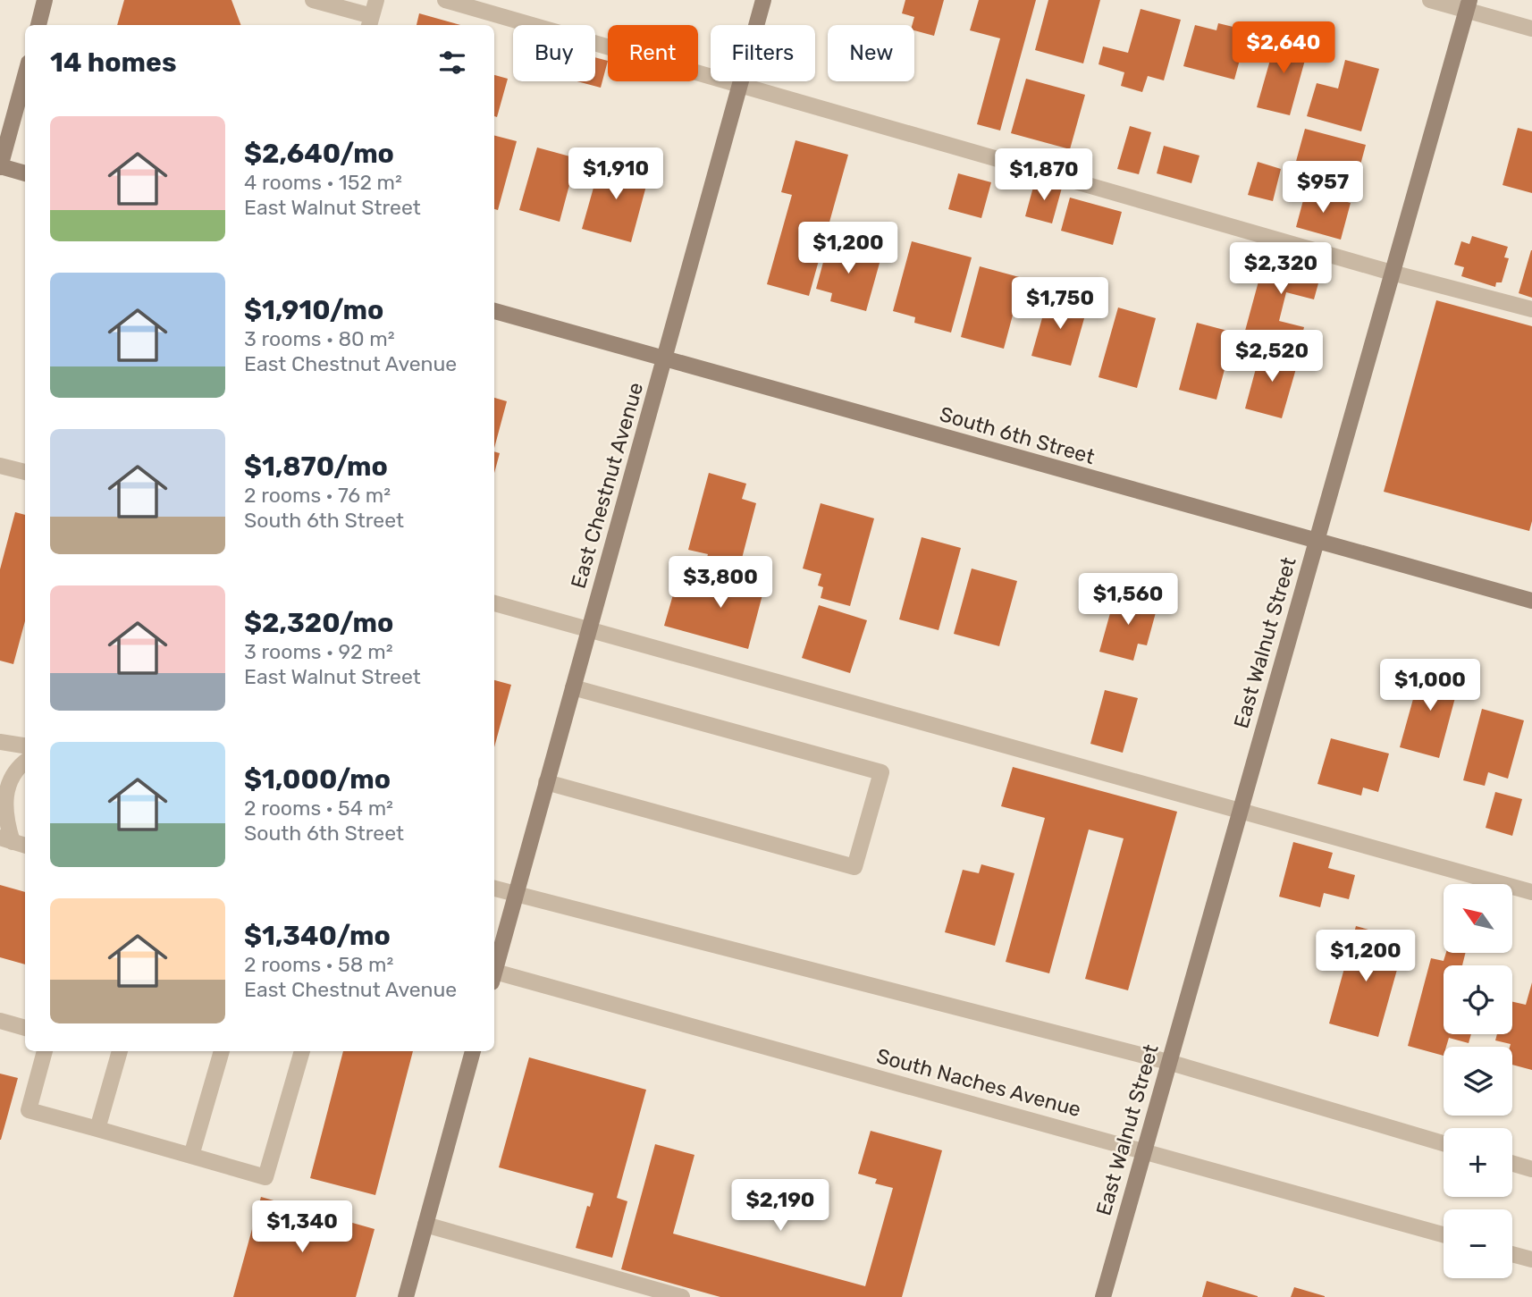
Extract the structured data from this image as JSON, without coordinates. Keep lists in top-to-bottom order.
{
  "streets": {
    "street": [
      "South 6th Street",
      "East Chestnut Avenue",
      "East Walnut Street",
      "South Naches Avenue"
    ]
  },
  "crossings": [
    ["South 6th Street", "East Chestnut Avenue"],
    ["South 6th Street", "East Walnut Street"],
    ["East Walnut Street", "South Naches Avenue"]
  ],
  "north": "top left",
  "page": {
    "price": [
      "$2,640",
      "$1,910",
      "$1,870",
      "$957",
      "$1,200",
      "$2,320",
      "$1,750",
      "$2,520",
      "$3,800",
      "$1,560",
      "$1,000",
      "$1,200",
      "$2,190",
      "$1,340"
    ],
    "chip": [
      "Buy",
      "Rent",
      "Filters",
      "New"
    ],
    "heading": "14 homes",
    "list": [
      {
        "name": "$2,640/mo",
        "note": "4 rooms · 152 m² · East Walnut Street"
      },
      {
        "name": "$1,910/mo",
        "note": "3 rooms · 80 m² · East Chestnut Avenue"
      },
      {
        "name": "$1,870/mo",
        "note": "2 rooms · 76 m² · South 6th Street"
      },
      {
        "name": "$2,320/mo",
        "note": "3 rooms · 92 m² · East Walnut Street"
      },
      {
        "name": "$1,000/mo",
        "note": "2 rooms · 54 m² · South 6th Street"
      },
      {
        "name": "$1,340/mo",
        "note": "2 rooms · 58 m² · East Chestnut Avenue"
      }
    ],
    "map_buttons": ["+", "−"]
  }
}
